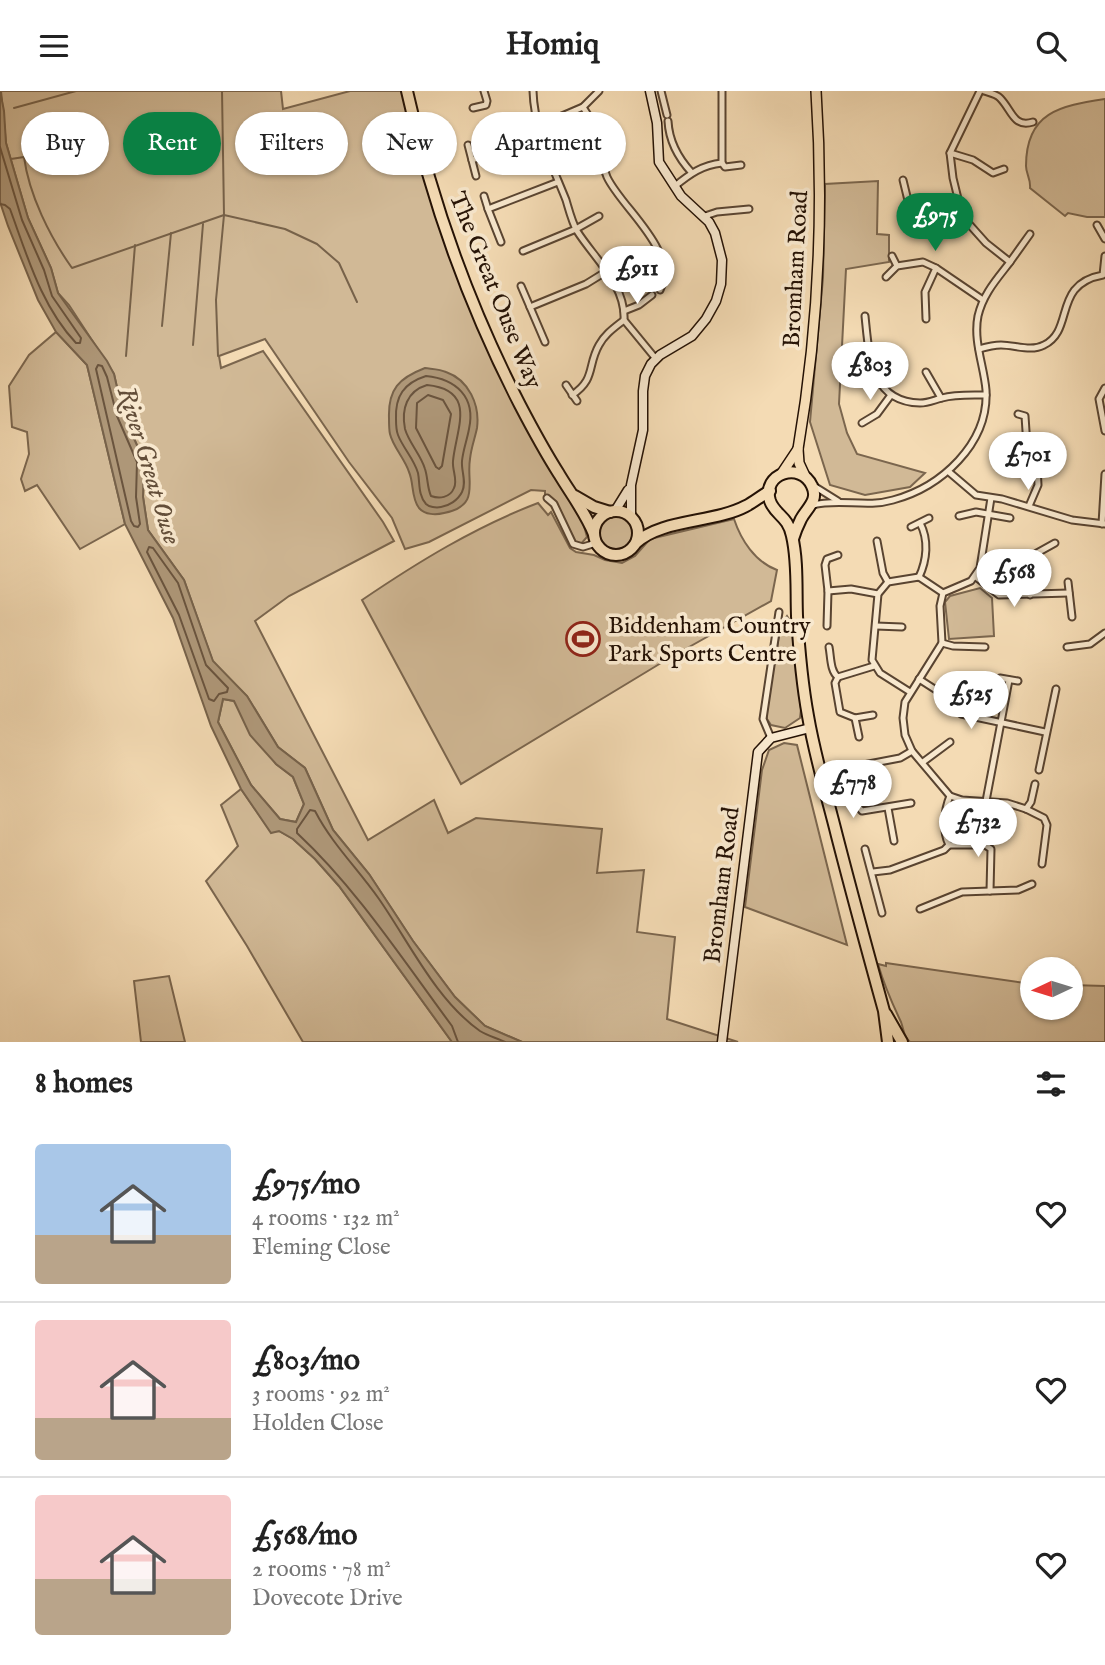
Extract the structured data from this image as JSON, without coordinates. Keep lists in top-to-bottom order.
{
  "streets": {
    "highway": ["The Great Ouse Way"],
    "main road": ["Bromham Road"]
  },
  "water": ["River Great Ouse"],
  "places": {
    "sports": ["Biddenham Country Park Sports Centre"]
  },
  "north": "left",
  "page": {
    "header": "Homiq",
    "chip": [
      "Buy",
      "Rent",
      "Filters",
      "New",
      "Apartment"
    ],
    "price": [
      "£975",
      "£911",
      "£803",
      "£701",
      "£568",
      "£525",
      "£778",
      "£732"
    ],
    "heading": "8 homes",
    "list": [
      {
        "name": "£975/mo",
        "note": "4 rooms · 132 m² · Fleming Close"
      },
      {
        "name": "£803/mo",
        "note": "3 rooms · 92 m² · Holden Close"
      },
      {
        "name": "£568/mo",
        "note": "2 rooms · 78 m² · Dovecote Drive"
      }
    ]
  }
}
